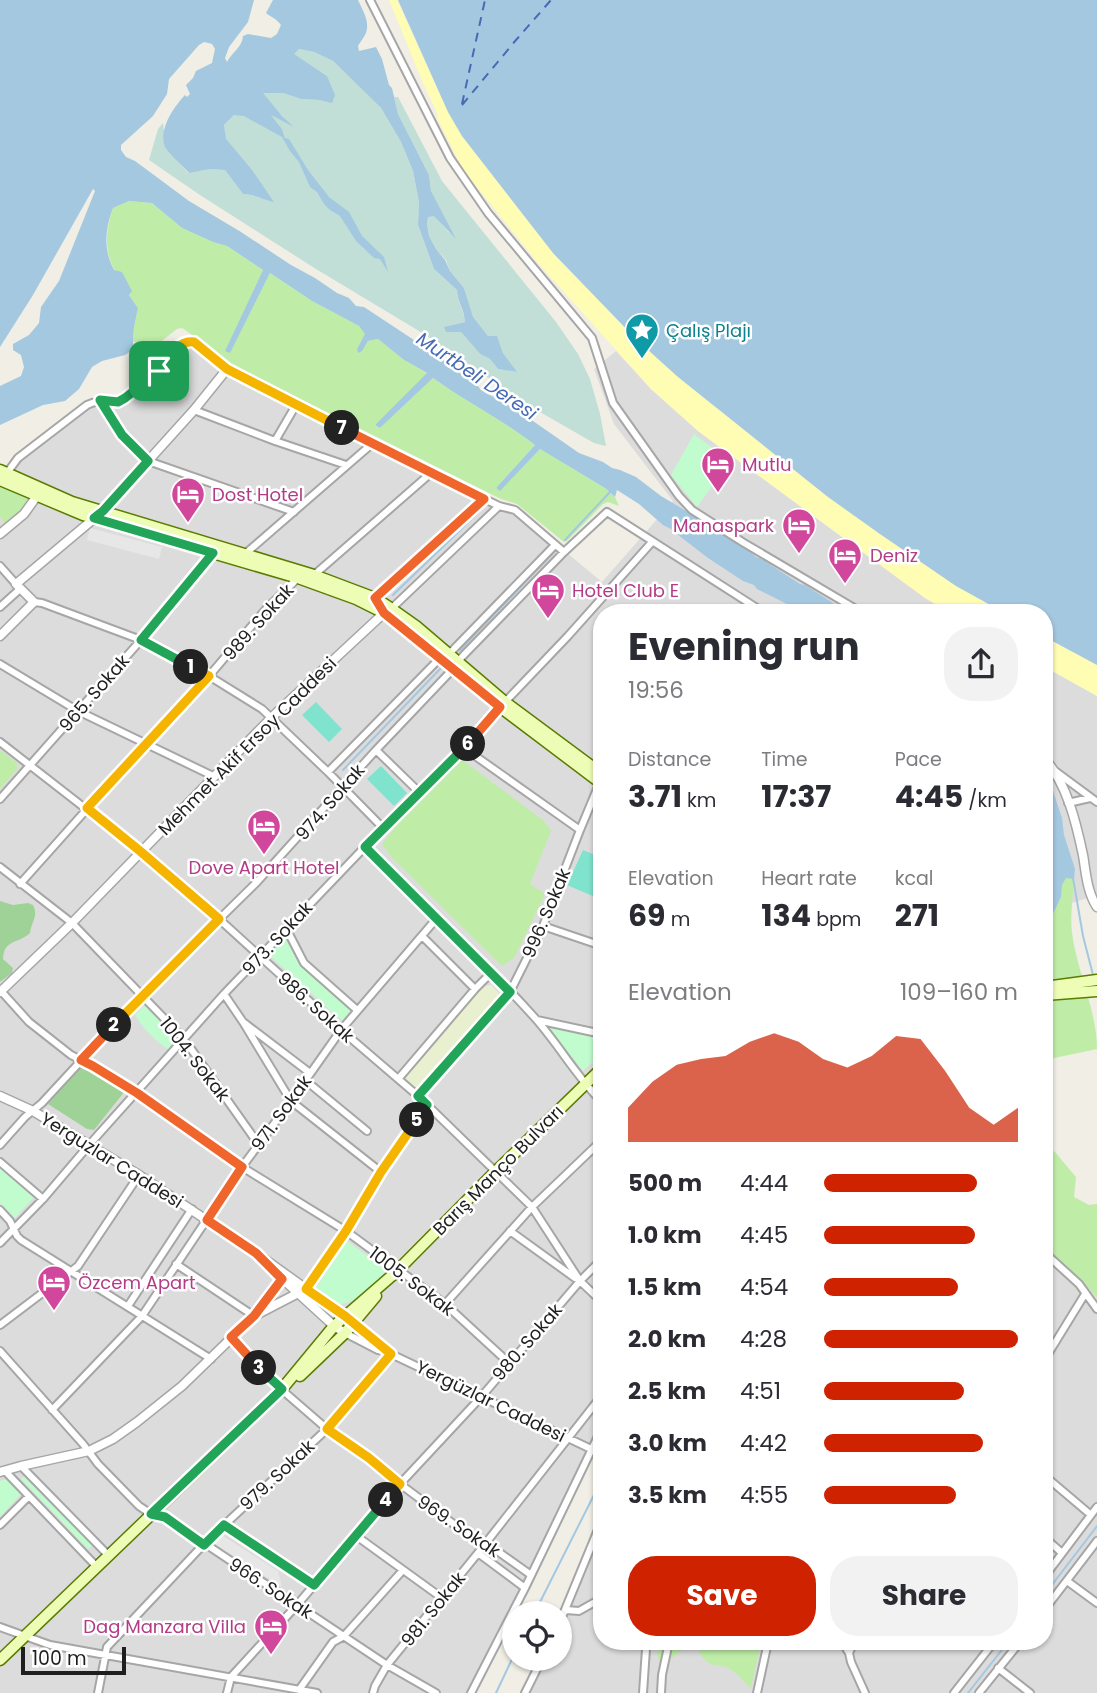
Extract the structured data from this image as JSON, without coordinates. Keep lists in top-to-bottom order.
{
  "streets": {
    "main road": ["Barış Manço Bulvarı"],
    "street": [
      "989. Sokak",
      "965. Sokak",
      "Mehmet Akif Ersoy Caddesi",
      "974. Sokak",
      "996. Sokak",
      "973. Sokak",
      "986. Sokak",
      "1004. Sokak",
      "971. Sokak",
      "Yerguzlar Caddesi",
      "1005. Sokak",
      "980. Sokak",
      "Yergüzlar Caddesi",
      "979. Sokak",
      "969. Sokak",
      "966. Sokak",
      "981. Sokak"
    ]
  },
  "crossings": [
    ["989. Sokak", "986. Sokak"],
    ["989. Sokak", "1004. Sokak"],
    ["965. Sokak", "986. Sokak"],
    ["Mehmet Akif Ersoy Caddesi", "986. Sokak"],
    ["Mehmet Akif Ersoy Caddesi", "1004. Sokak"],
    ["Mehmet Akif Ersoy Caddesi", "1005. Sokak"],
    ["974. Sokak", "973. Sokak"],
    ["974. Sokak", "986. Sokak"],
    ["974. Sokak", "1004. Sokak"],
    ["974. Sokak", "Yerguzlar Caddesi"],
    ["974. Sokak", "1005. Sokak"],
    ["996. Sokak", "986. Sokak"],
    ["973. Sokak", "986. Sokak"],
    ["973. Sokak", "1004. Sokak"],
    ["973. Sokak", "Yerguzlar Caddesi"],
    ["973. Sokak", "1005. Sokak"],
    ["986. Sokak", "971. Sokak"],
    ["986. Sokak", "Barış Manço Bulvarı"],
    ["986. Sokak", "980. Sokak"],
    ["1004. Sokak", "971. Sokak"],
    ["971. Sokak", "Yerguzlar Caddesi"],
    ["971. Sokak", "1005. Sokak"],
    ["971. Sokak", "966. Sokak"],
    ["Yerguzlar Caddesi", "Yergüzlar Caddesi"],
    ["Barış Manço Bulvarı", "1005. Sokak"],
    ["Barış Manço Bulvarı", "Yergüzlar Caddesi"],
    ["Barış Manço Bulvarı", "969. Sokak"],
    ["Barış Manço Bulvarı", "966. Sokak"],
    ["1005. Sokak", "980. Sokak"],
    ["980. Sokak", "Yergüzlar Caddesi"],
    ["980. Sokak", "969. Sokak"],
    ["980. Sokak", "966. Sokak"],
    ["Yergüzlar Caddesi", "979. Sokak"],
    ["Yergüzlar Caddesi", "981. Sokak"],
    ["979. Sokak", "969. Sokak"],
    ["979. Sokak", "966. Sokak"],
    ["969. Sokak", "981. Sokak"],
    ["966. Sokak", "981. Sokak"]
  ],
  "water": ["Murtbeli Deresi"],
  "places": {
    "place": ["Çalış Plajı"],
    "hotel": [
      "Mutlu",
      "Dost Hotel",
      "Manaspark",
      "Deniz",
      "Hotel Club E",
      "Dove Apart Hotel",
      "Özcem Apart",
      "Dag Manzara Villa"
    ]
  },
  "scale_bar": "100 m",
  "page": {
    "pins": [
      "7",
      "1",
      "6",
      "2",
      "5",
      "3",
      "4"
    ],
    "heading": ["Evening run", "19:56"],
    "stats": [
      ["Distance", "3.71 km"],
      ["Time", "17:37"],
      ["Pace", "4:45 /km"],
      ["Elevation", "69 m"],
      ["Heart rate", "134 bpm"],
      ["kcal", "271"]
    ],
    "chart": ["Elevation", "109–160 m"],
    "list": [
      {
        "name": "500 m",
        "note": "4:44"
      },
      {
        "name": "1.0 km",
        "note": "4:45"
      },
      {
        "name": "1.5 km",
        "note": "4:54"
      },
      {
        "name": "2.0 km",
        "note": "4:28"
      },
      {
        "name": "2.5 km",
        "note": "4:51"
      },
      {
        "name": "3.0 km",
        "note": "4:42"
      },
      {
        "name": "3.5 km",
        "note": "4:55"
      }
    ],
    "buttons": ["Save", "Share"],
    "scale": "100 m"
  }
}
